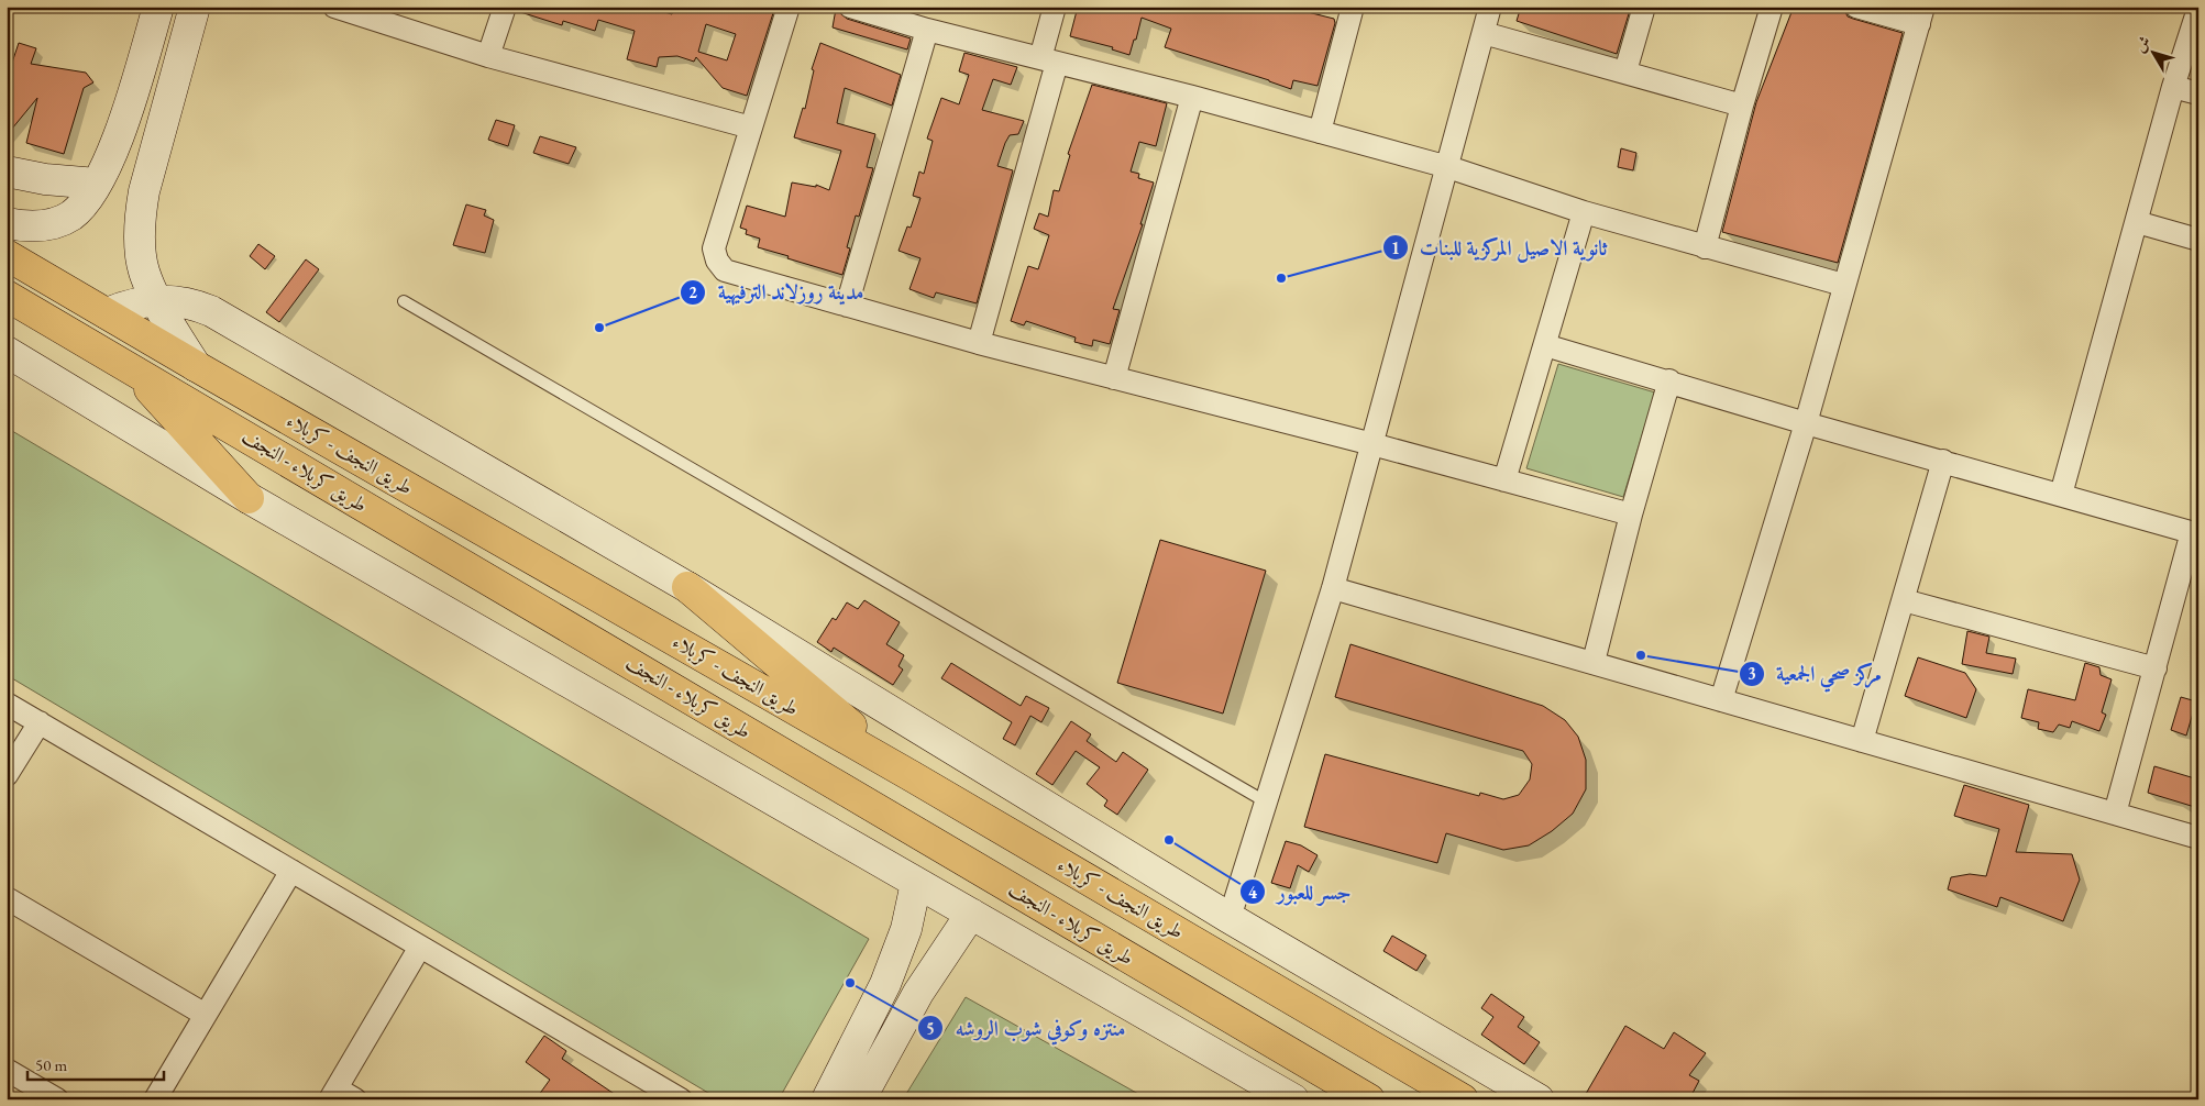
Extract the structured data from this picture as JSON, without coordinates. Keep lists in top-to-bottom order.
{
  "streets": {
    "highway": ["طريق النجف - کربلاء", "طريق کربلاء - النجف"]
  },
  "places": [
    "ثانوية الاصيل المركزية للبنات",
    "مدينة روزلاند الترفيهية",
    "مركز صحي الجمعية",
    "جسر للعبور",
    "منتزه وكوفي شوب الروشه"
  ],
  "scale_bar": "50 m",
  "north": "top left"
}
